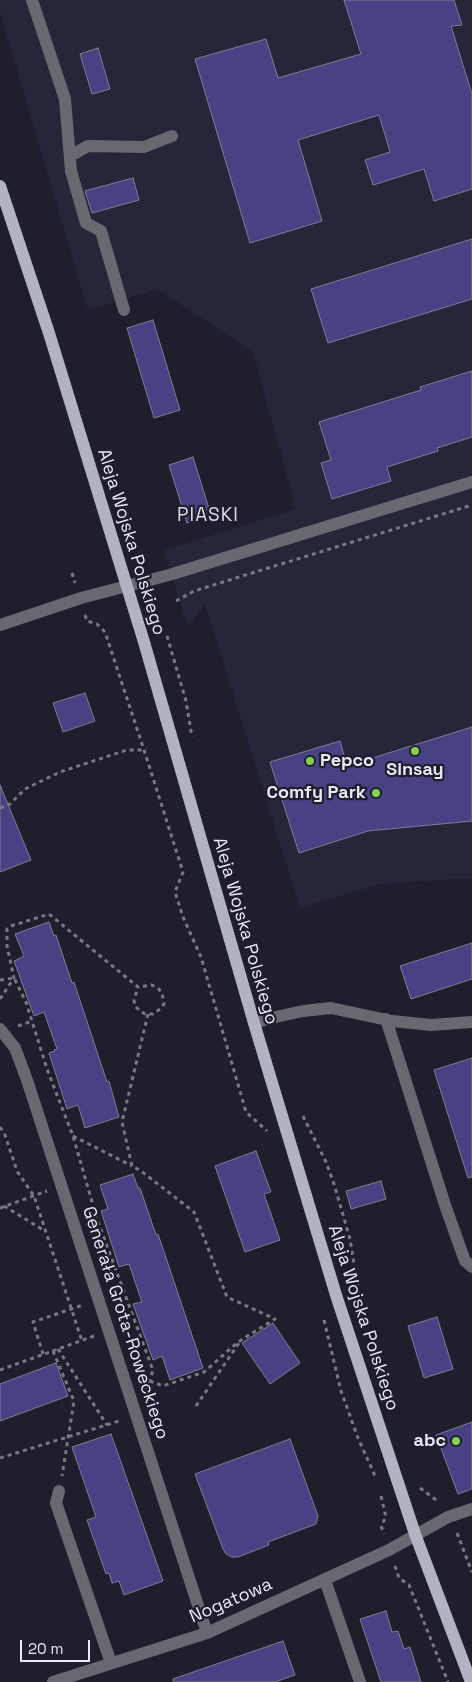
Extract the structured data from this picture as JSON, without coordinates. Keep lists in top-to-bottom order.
{
  "streets": {
    "main road": ["Aleja Wojska Polskiego"],
    "street": ["Generała Grota-Roweckiego", "Nogatowa"]
  },
  "crossings": [
    ["Aleja Wojska Polskiego", "Nogatowa"],
    ["Generała Grota-Roweckiego", "Nogatowa"]
  ],
  "districts": ["PIASKI"],
  "places": [
    "Sinsay",
    "Pepco",
    "Comfy Park",
    "abc"
  ],
  "scale_bar": "20 m"
}
